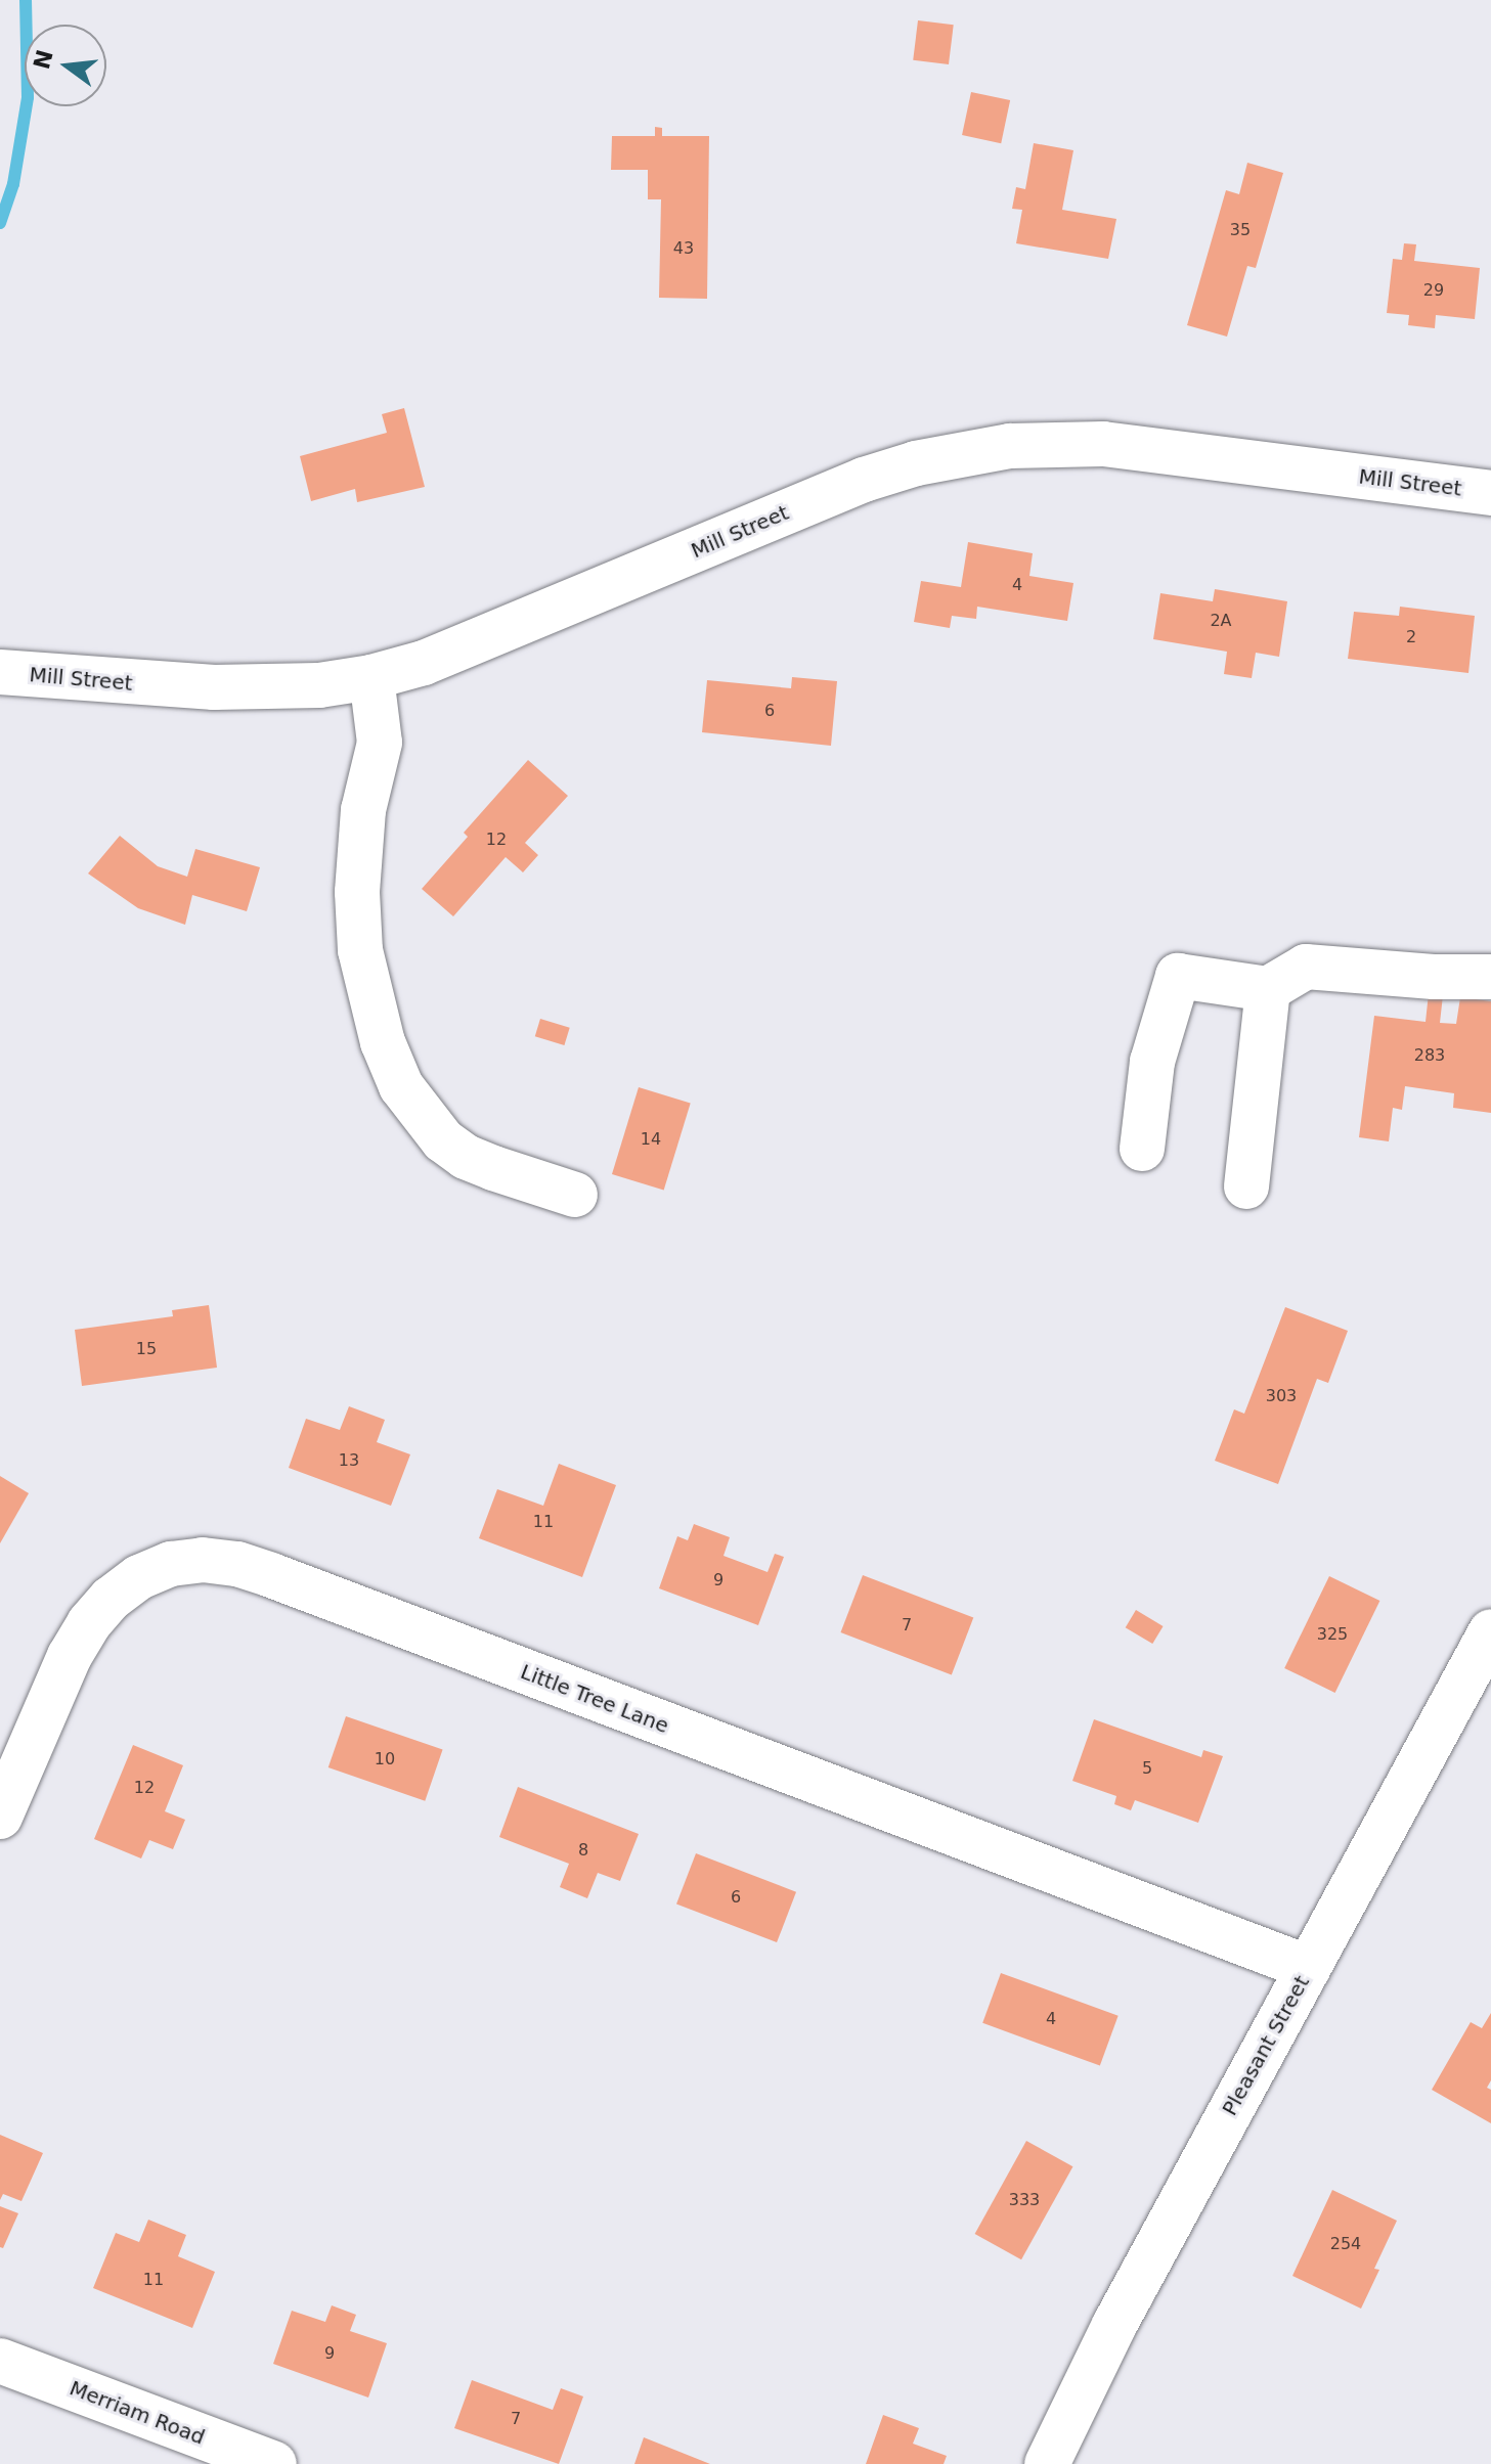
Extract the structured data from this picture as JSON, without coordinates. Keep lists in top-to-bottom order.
{
  "streets": {
    "street": [
      "Mill Street",
      "Little Tree Lane",
      "Pleasant Street",
      "Merriam Road"
    ]
  },
  "crossings": [
    ["Little Tree Lane", "Pleasant Street"]
  ],
  "house_numbers": [
    "35",
    "43",
    "29",
    "4",
    "2A",
    "2",
    "6",
    "12",
    "283",
    "14",
    "15",
    "303",
    "13",
    "11",
    "9",
    "7",
    "325",
    "10",
    "5",
    "12",
    "8",
    "6",
    "4",
    "333",
    "254",
    "11",
    "9",
    "7"
  ],
  "north": "left"
}
